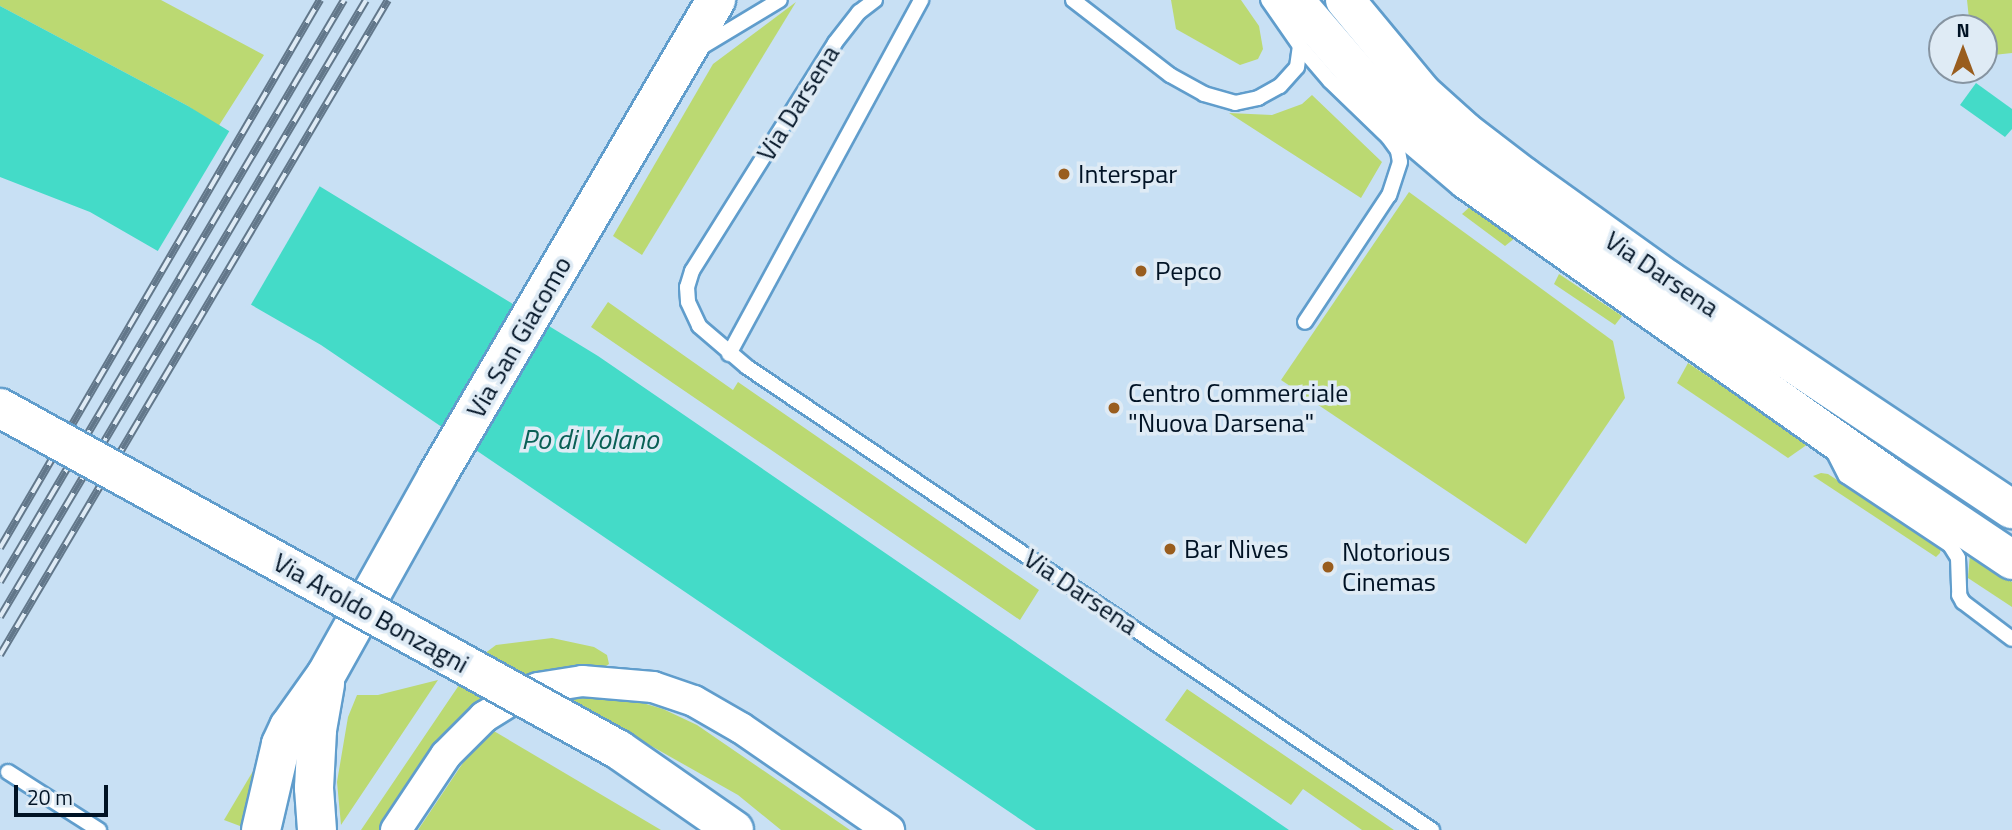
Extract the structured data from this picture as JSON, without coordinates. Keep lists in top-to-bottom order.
{
  "streets": {
    "main road": ["Via Darsena", "Via San Giacomo", "Via Aroldo Bonzagni"]
  },
  "water": ["Po di Volano"],
  "places": [
    "Interspar",
    "Pepco",
    "Centro Commerciale \"Nuova Darsena\"",
    "Bar Nives",
    "Notorious Cinemas"
  ],
  "scale_bar": "20 m",
  "north": "top"
}
